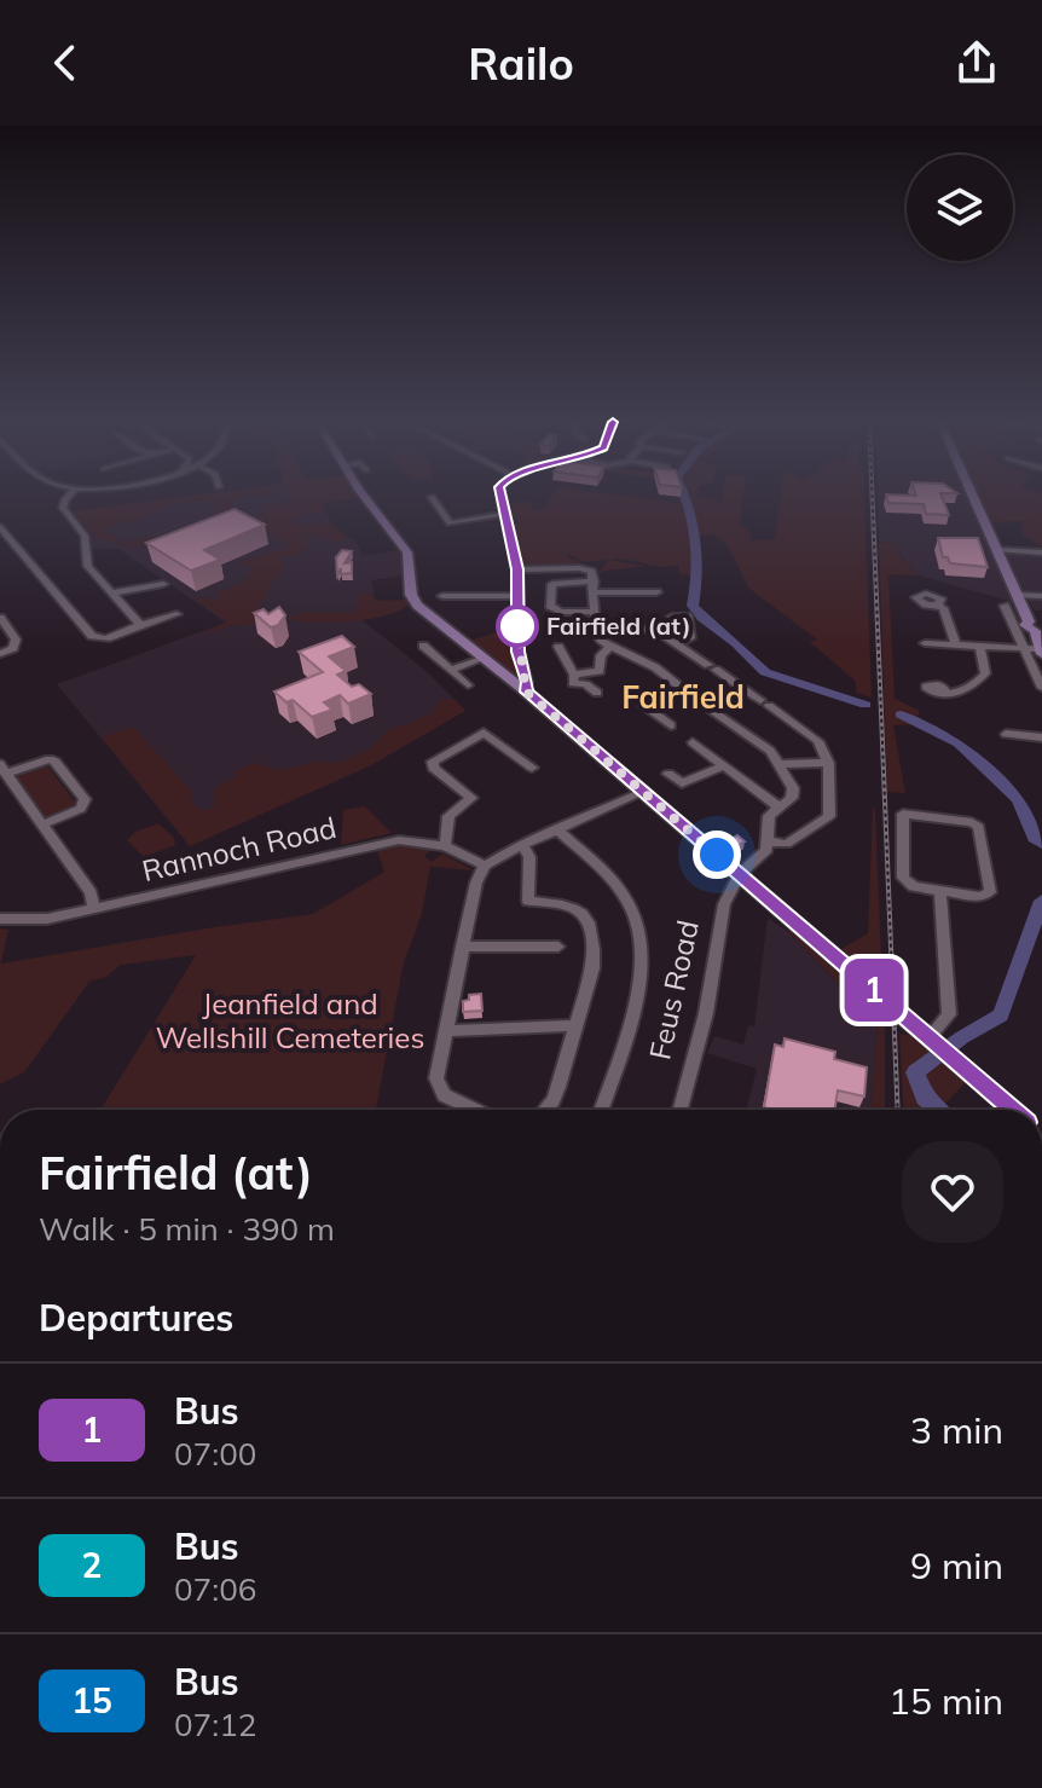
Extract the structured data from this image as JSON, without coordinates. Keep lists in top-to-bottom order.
{
  "streets": {
    "street": ["Rannoch Road", "Feus Road"]
  },
  "districts": ["Fairfield"],
  "parks": ["Jeanfield and Wellshill Cemeteries"],
  "places": ["Fairfield (at)"],
  "lines": ["bus line 1"],
  "page": {
    "header": "Railo",
    "on_map": "1",
    "heading": [
      ["Fairfield (at)", "Walk · 5 min · 390 m"],
      "Departures"
    ],
    "list": [
      {
        "mark": "1",
        "name": "Bus",
        "note": "07:00",
        "value": "3 min"
      },
      {
        "mark": "2",
        "name": "Bus",
        "note": "07:06",
        "value": "9 min"
      },
      {
        "mark": "15",
        "name": "Bus",
        "note": "07:12",
        "value": "15 min"
      }
    ]
  }
}
